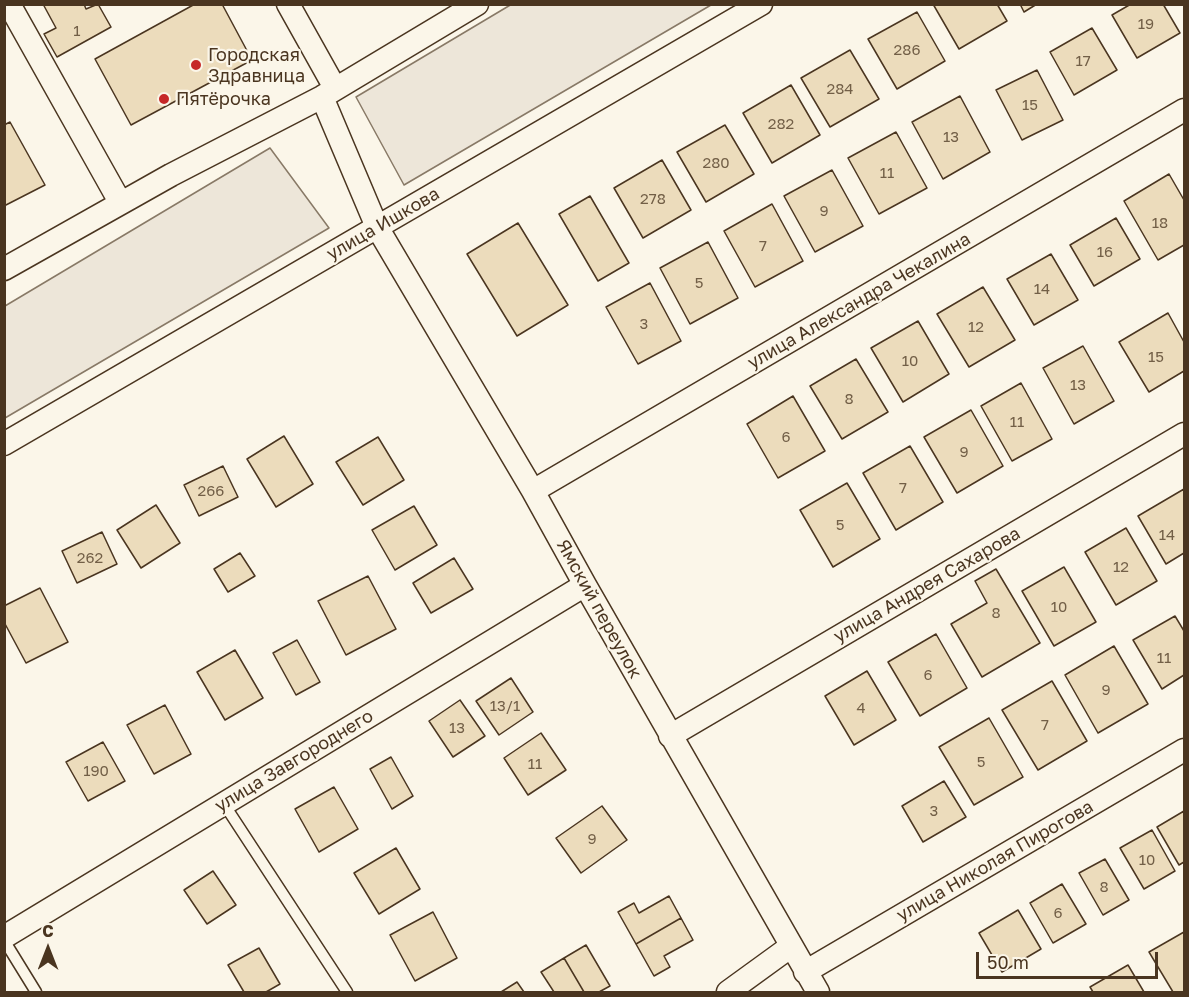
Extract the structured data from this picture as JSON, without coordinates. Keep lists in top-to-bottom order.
{
  "streets": {
    "street": [
      "улица Ишкова",
      "улица Александра Чекалина",
      "улица Андрея Сахарова",
      "Ямский переулок",
      "улица Завгороднего",
      "улица Николая Пирогова"
    ]
  },
  "crossings": [
    ["улица Ишкова", "Ямский переулок"],
    ["улица Александра Чекалина", "Ямский переулок"],
    ["улица Андрея Сахарова", "Ямский переулок"],
    ["Ямский переулок", "улица Завгороднего"],
    ["Ямский переулок", "улица Николая Пирогова"]
  ],
  "places": ["Городская Здравница", "Пятёрочка"],
  "house_numbers": [
    "19",
    "1",
    "286",
    "17",
    "284",
    "15",
    "282",
    "13",
    "280",
    "11",
    "278",
    "9",
    "18",
    "7",
    "16",
    "5",
    "14",
    "3",
    "12",
    "15",
    "10",
    "13",
    "8",
    "11",
    "6",
    "9",
    "7",
    "266",
    "5",
    "14",
    "262",
    "12",
    "10",
    "8",
    "11",
    "6",
    "9",
    "13/1",
    "4",
    "7",
    "13",
    "5",
    "11",
    "190",
    "3",
    "9",
    "10",
    "8",
    "6"
  ],
  "scale_bar": "50 m",
  "north": "top"
}
